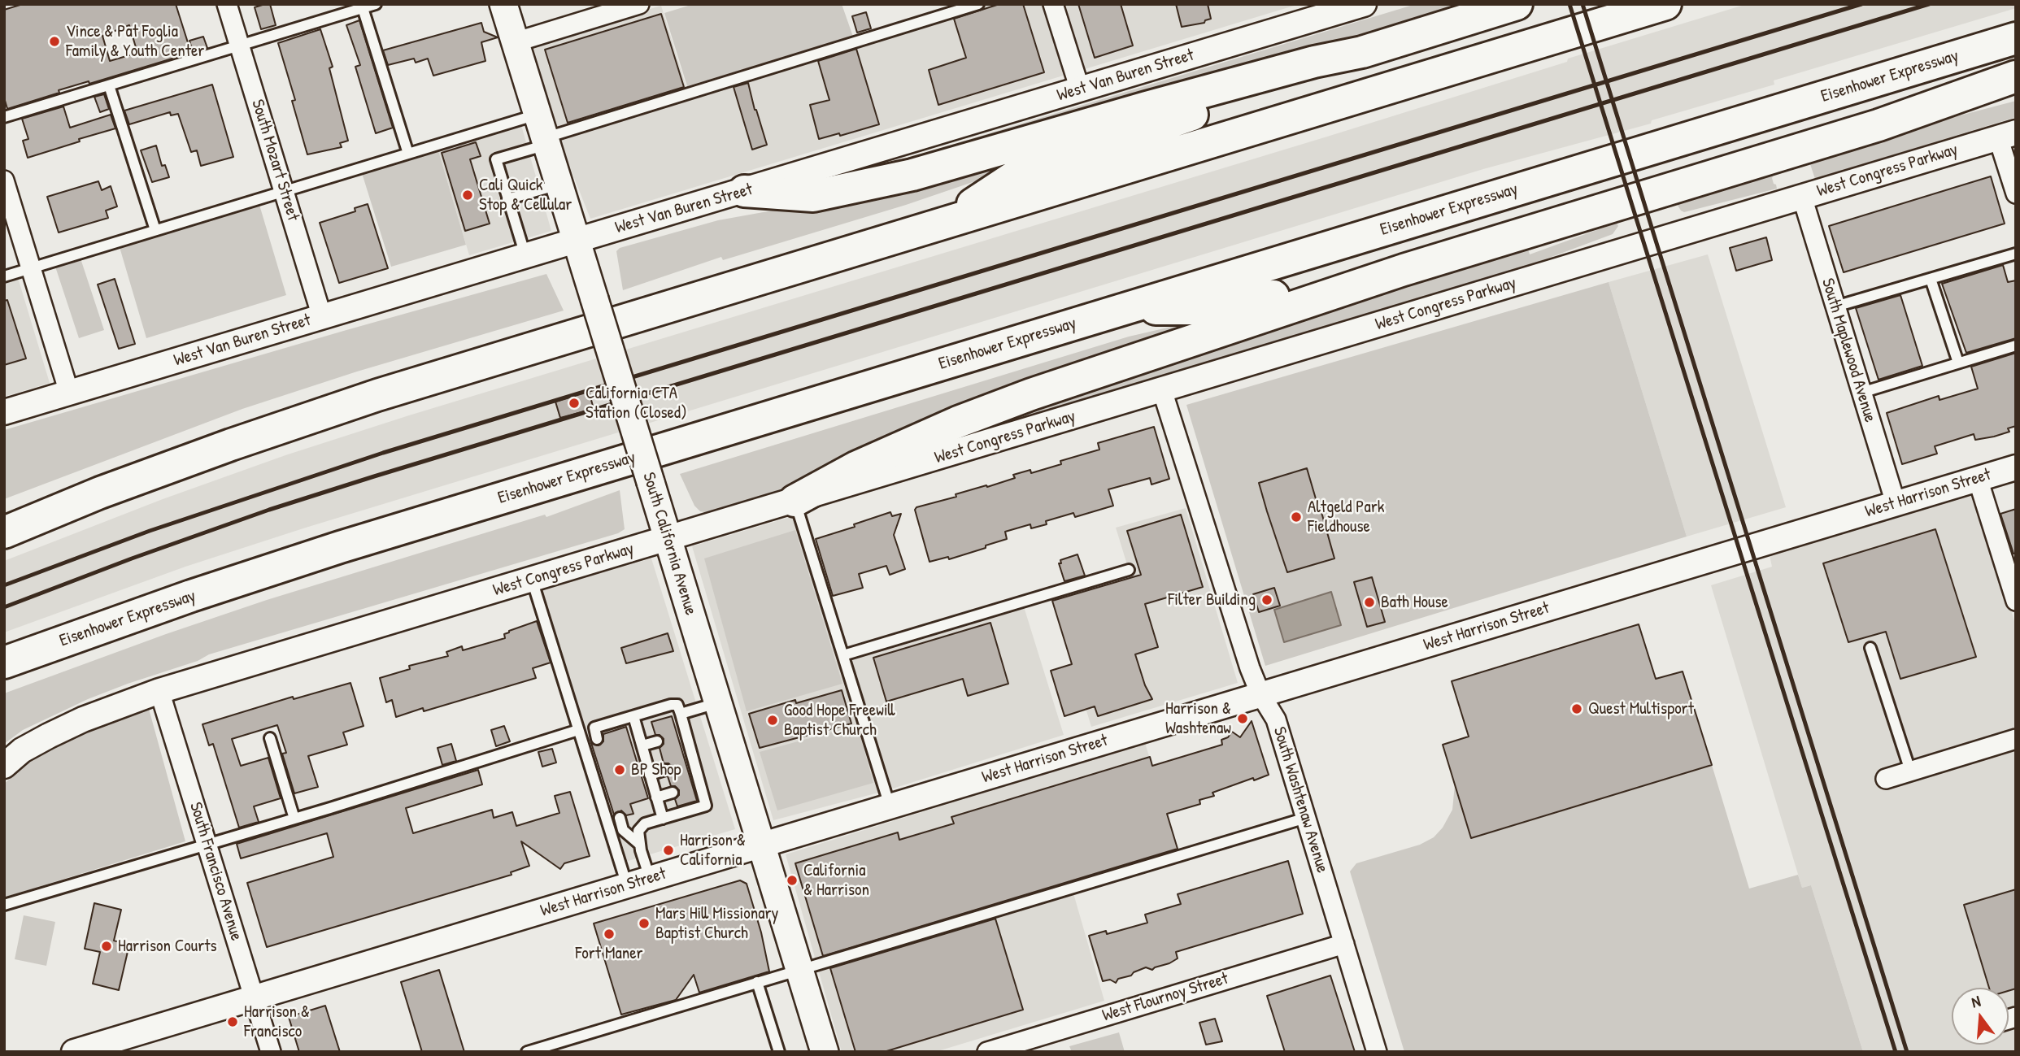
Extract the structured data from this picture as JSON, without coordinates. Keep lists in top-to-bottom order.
{
  "streets": {
    "highway": ["Eisenhower Expressway"],
    "main road": ["South California Avenue"],
    "street": [
      "West Van Buren Street",
      "South Mozart Street",
      "West Congress Parkway",
      "South Maplewood Avenue",
      "West Harrison Street",
      "South Washtenaw Avenue",
      "South Francisco Avenue",
      "West Flournoy Street"
    ]
  },
  "crossings": [
    ["West Van Buren Street", "South Mozart Street"],
    ["West Van Buren Street", "South California Avenue"],
    ["West Congress Parkway", "South Maplewood Avenue"],
    ["West Congress Parkway", "South California Avenue"],
    ["West Congress Parkway", "South Washtenaw Avenue"],
    ["West Congress Parkway", "South Francisco Avenue"],
    ["South Maplewood Avenue", "West Harrison Street"],
    ["West Harrison Street", "South California Avenue"],
    ["West Harrison Street", "South Washtenaw Avenue"],
    ["West Harrison Street", "South Francisco Avenue"],
    ["South Washtenaw Avenue", "West Flournoy Street"]
  ],
  "places": [
    "Vince & Pat Foglia Family & Youth Center",
    "Cali Quick Stop & Cellular",
    "California CTA Station (Closed)",
    "Altgeld Park Fieldhouse",
    "Filter Building",
    "Bath House",
    "Quest Multisport",
    "Harrison & Washtenaw",
    "Good Hope Freewill Baptist Church",
    "BP Shop",
    "Harrison & California",
    "California & Harrison",
    "Mars Hill Missionary Baptist Church",
    "Fort Maner",
    "Harrison Courts",
    "Harrison & Francisco"
  ],
  "north": "top"
}
